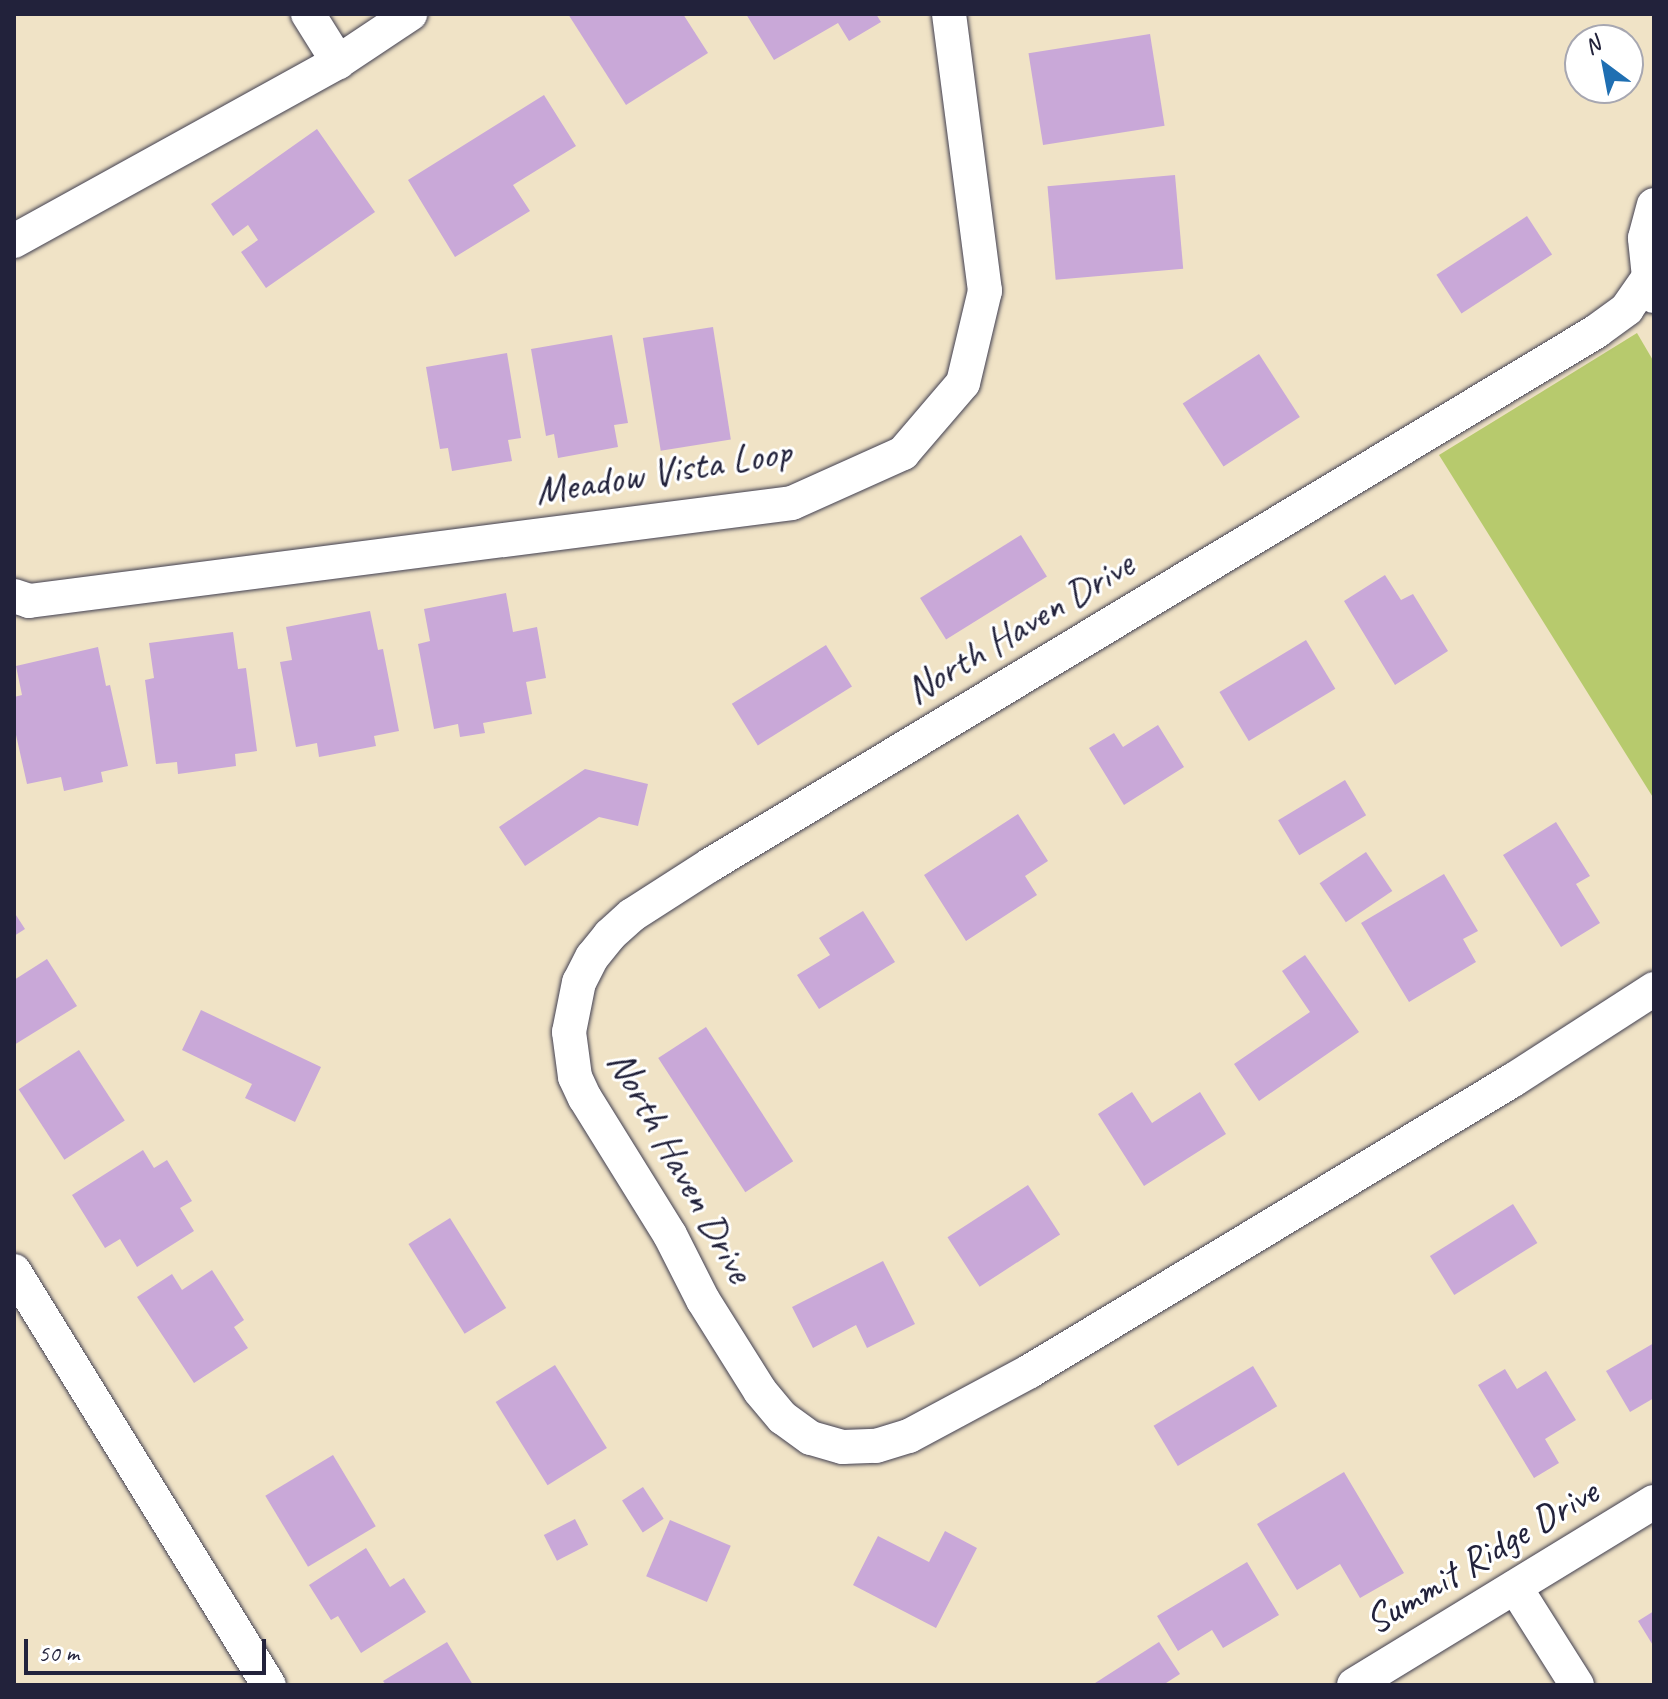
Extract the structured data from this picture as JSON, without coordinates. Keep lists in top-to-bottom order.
{
  "streets": {
    "street": ["Meadow Vista Loop", "North Haven Drive", "Summit Ridge Drive"]
  },
  "scale_bar": "50 m",
  "north": "top left"
}
